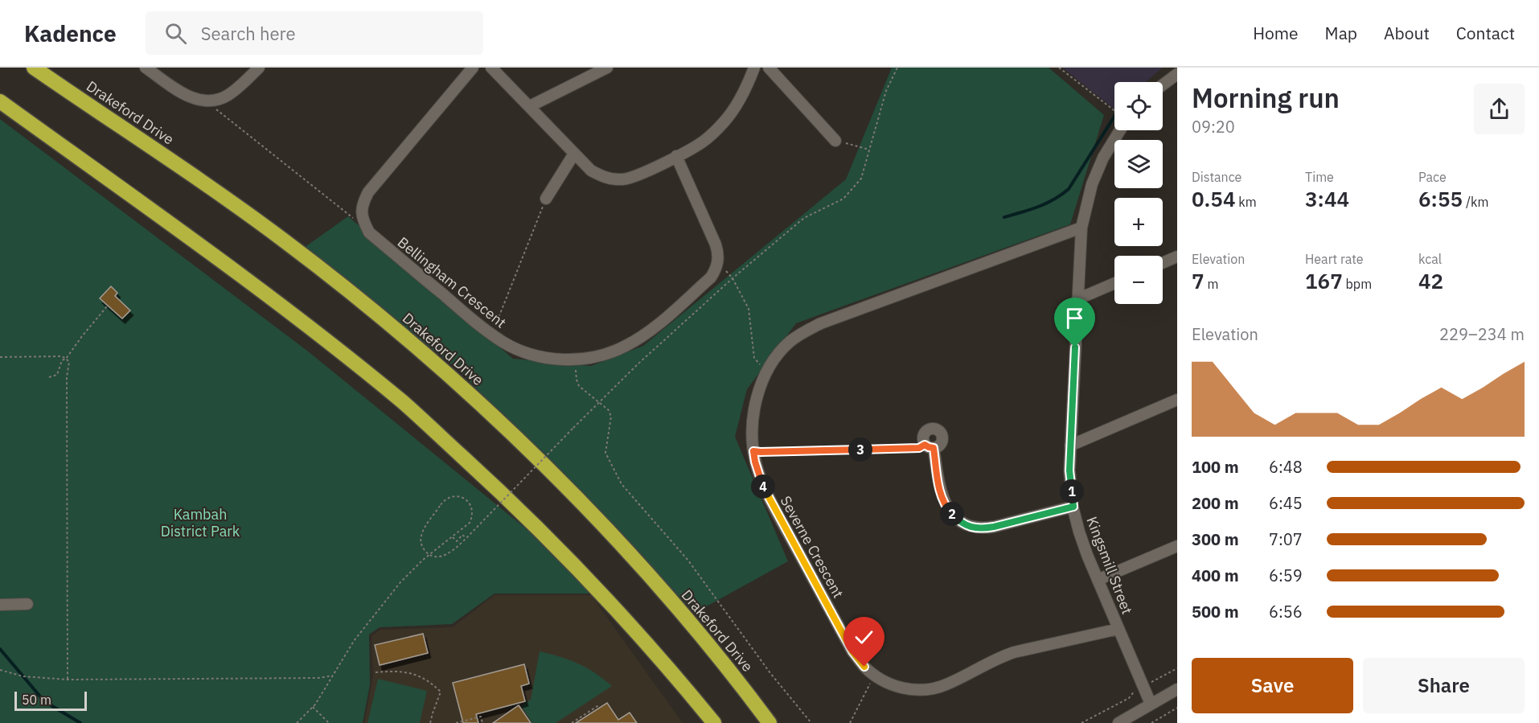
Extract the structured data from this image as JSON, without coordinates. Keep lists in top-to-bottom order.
{
  "streets": {
    "highway": ["Drakeford Drive"],
    "street": ["Bellingham Crescent", "Severne Crescent", "Kingsmill Street"]
  },
  "crossings": [
    ["Severne Crescent", "Kingsmill Street"]
  ],
  "parks": ["Kambah District Park"],
  "scale_bar": "50 m",
  "page": {
    "header": "Kadence",
    "search": "Search here",
    "nav": [
      "Home",
      "Map",
      "About",
      "Contact"
    ],
    "heading": ["Morning run", "09:20"],
    "map_buttons": ["+", "−"],
    "stats": [
      ["Distance", "0.54 km"],
      ["Time", "3:44"],
      ["Pace", "6:55 /km"],
      ["Elevation", "7 m"],
      ["Heart rate", "167 bpm"],
      ["kcal", "42"]
    ],
    "chart": ["Elevation", "229–234 m"],
    "pins": [
      "3",
      "4",
      "1",
      "2"
    ],
    "list": [
      {
        "name": "100 m",
        "note": "6:48"
      },
      {
        "name": "200 m",
        "note": "6:45"
      },
      {
        "name": "300 m",
        "note": "7:07"
      },
      {
        "name": "400 m",
        "note": "6:59"
      },
      {
        "name": "500 m",
        "note": "6:56"
      }
    ],
    "buttons": ["Save", "Share"],
    "scale": "50 m"
  }
}
